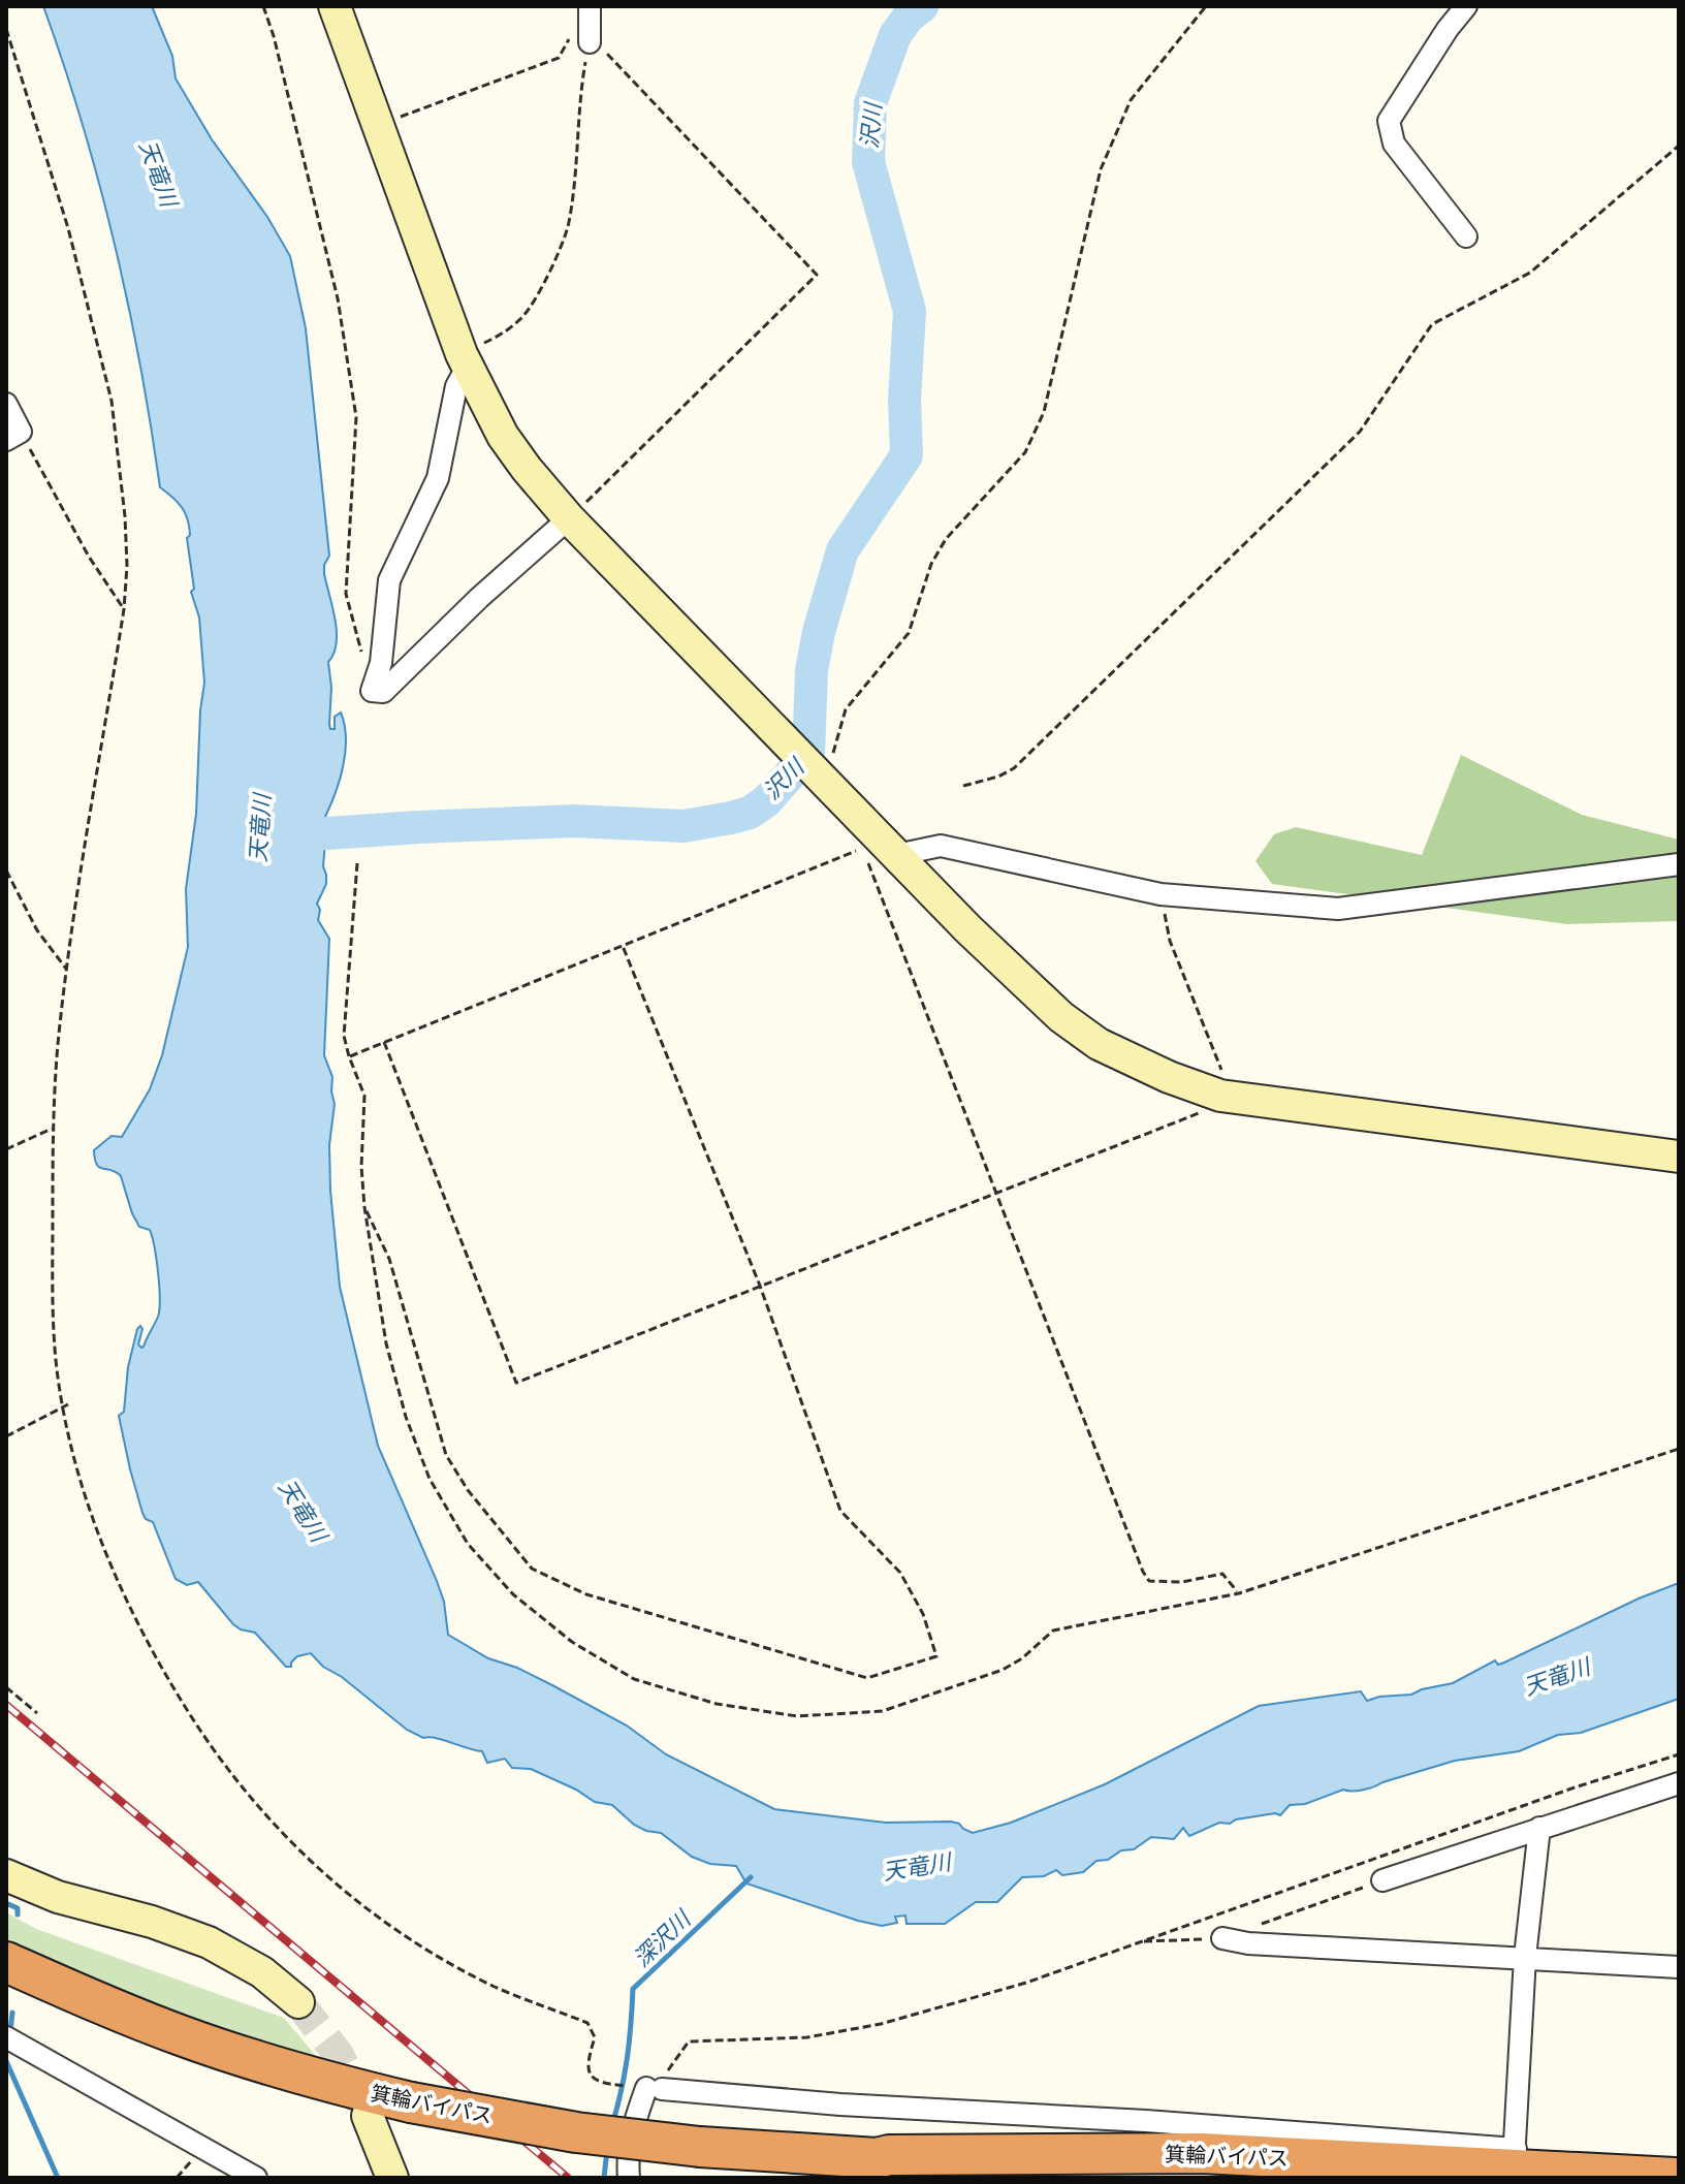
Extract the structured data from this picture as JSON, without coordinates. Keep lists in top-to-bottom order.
{
  "streets": {
    "highway": ["箕輪バイパス"]
  },
  "water": ["沢川", "天竜川", "深沢川"]
}
